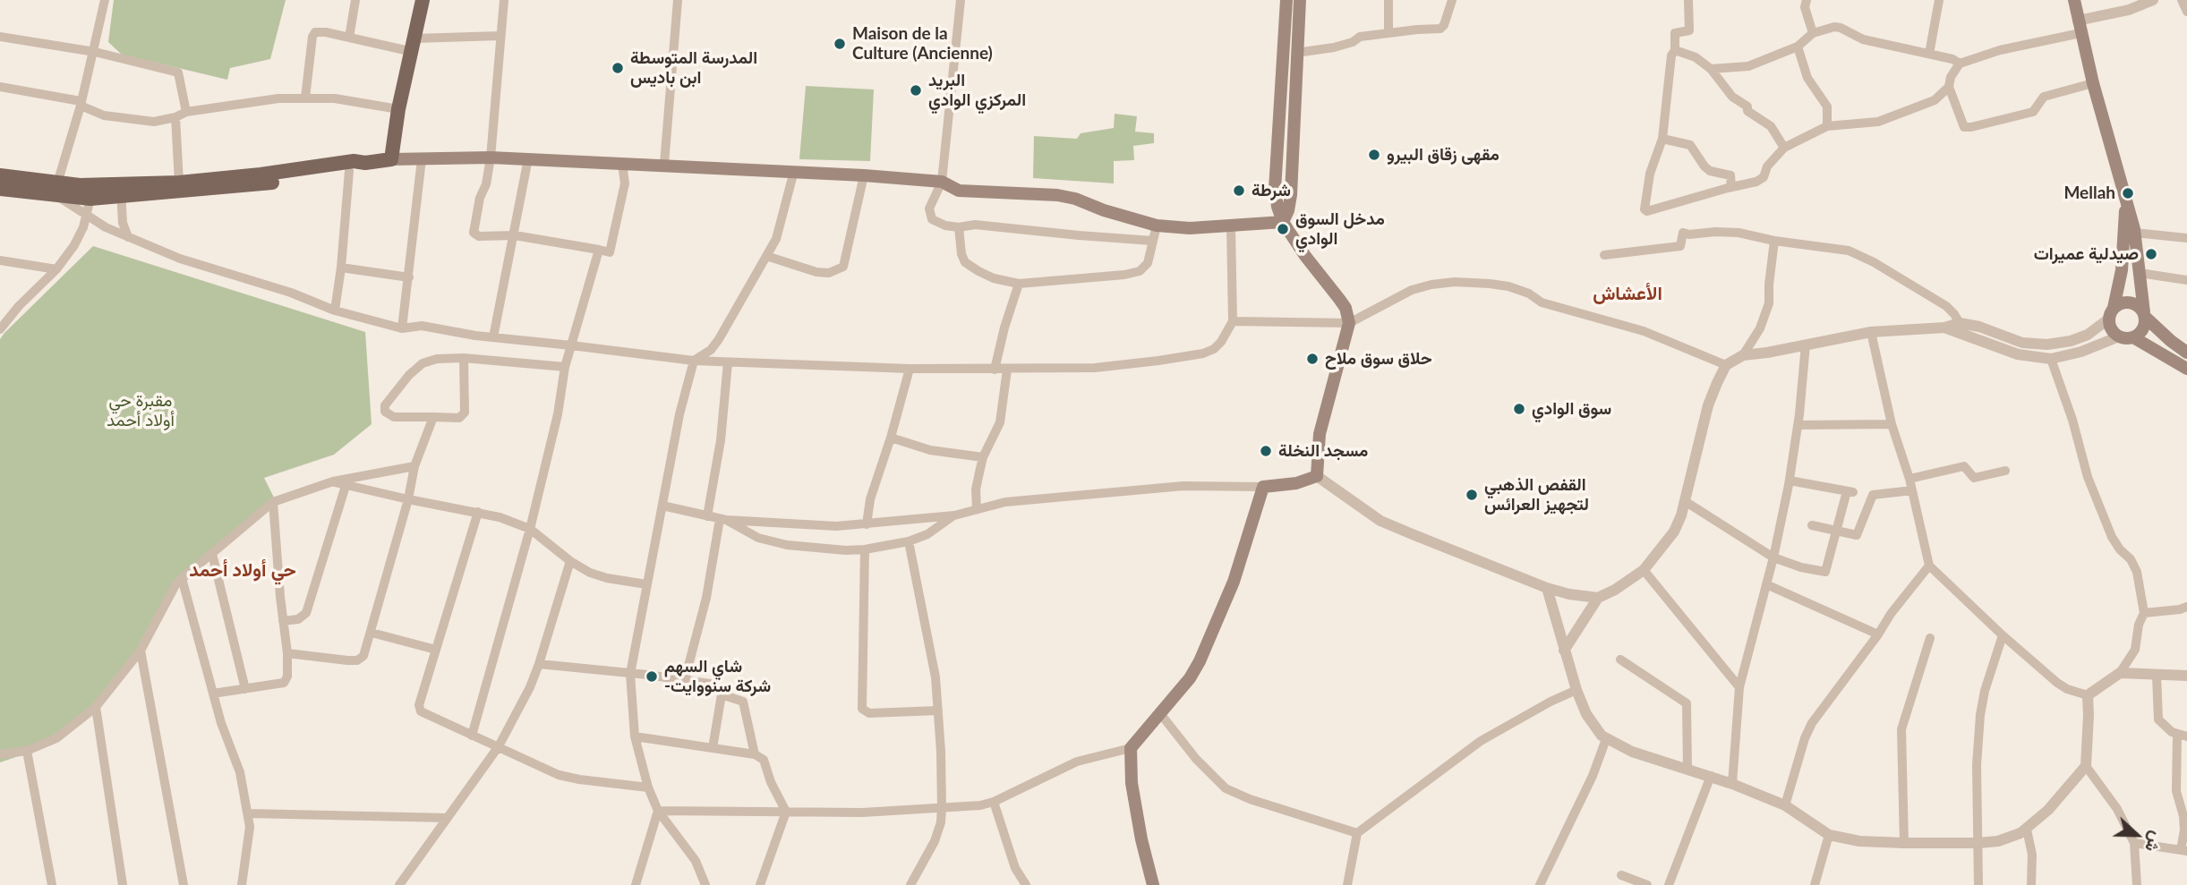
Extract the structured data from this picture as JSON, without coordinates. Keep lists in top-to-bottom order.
{
  "districts": ["الأعشاش", "حي أولاد أحمد"],
  "parks": ["مقبرة حي أولاد أحمد"],
  "places": [
    "Maison de la Culture (Ancienne)",
    "المدرسة المتوسطة ابن باديس",
    "البريد المركزي الوادي",
    "مقهى زقاق البيرو",
    "شرطة",
    "Mellah",
    "مدخل السوق الوادي",
    "صيدلية عميرات",
    "حلاق سوق ملاح",
    "سوق الوادي",
    "مسجد النخلة",
    "القفص الذهبي لتجهيز العرائس",
    "شاي السهم -شركة سنووايت"
  ],
  "north": "right"
}
